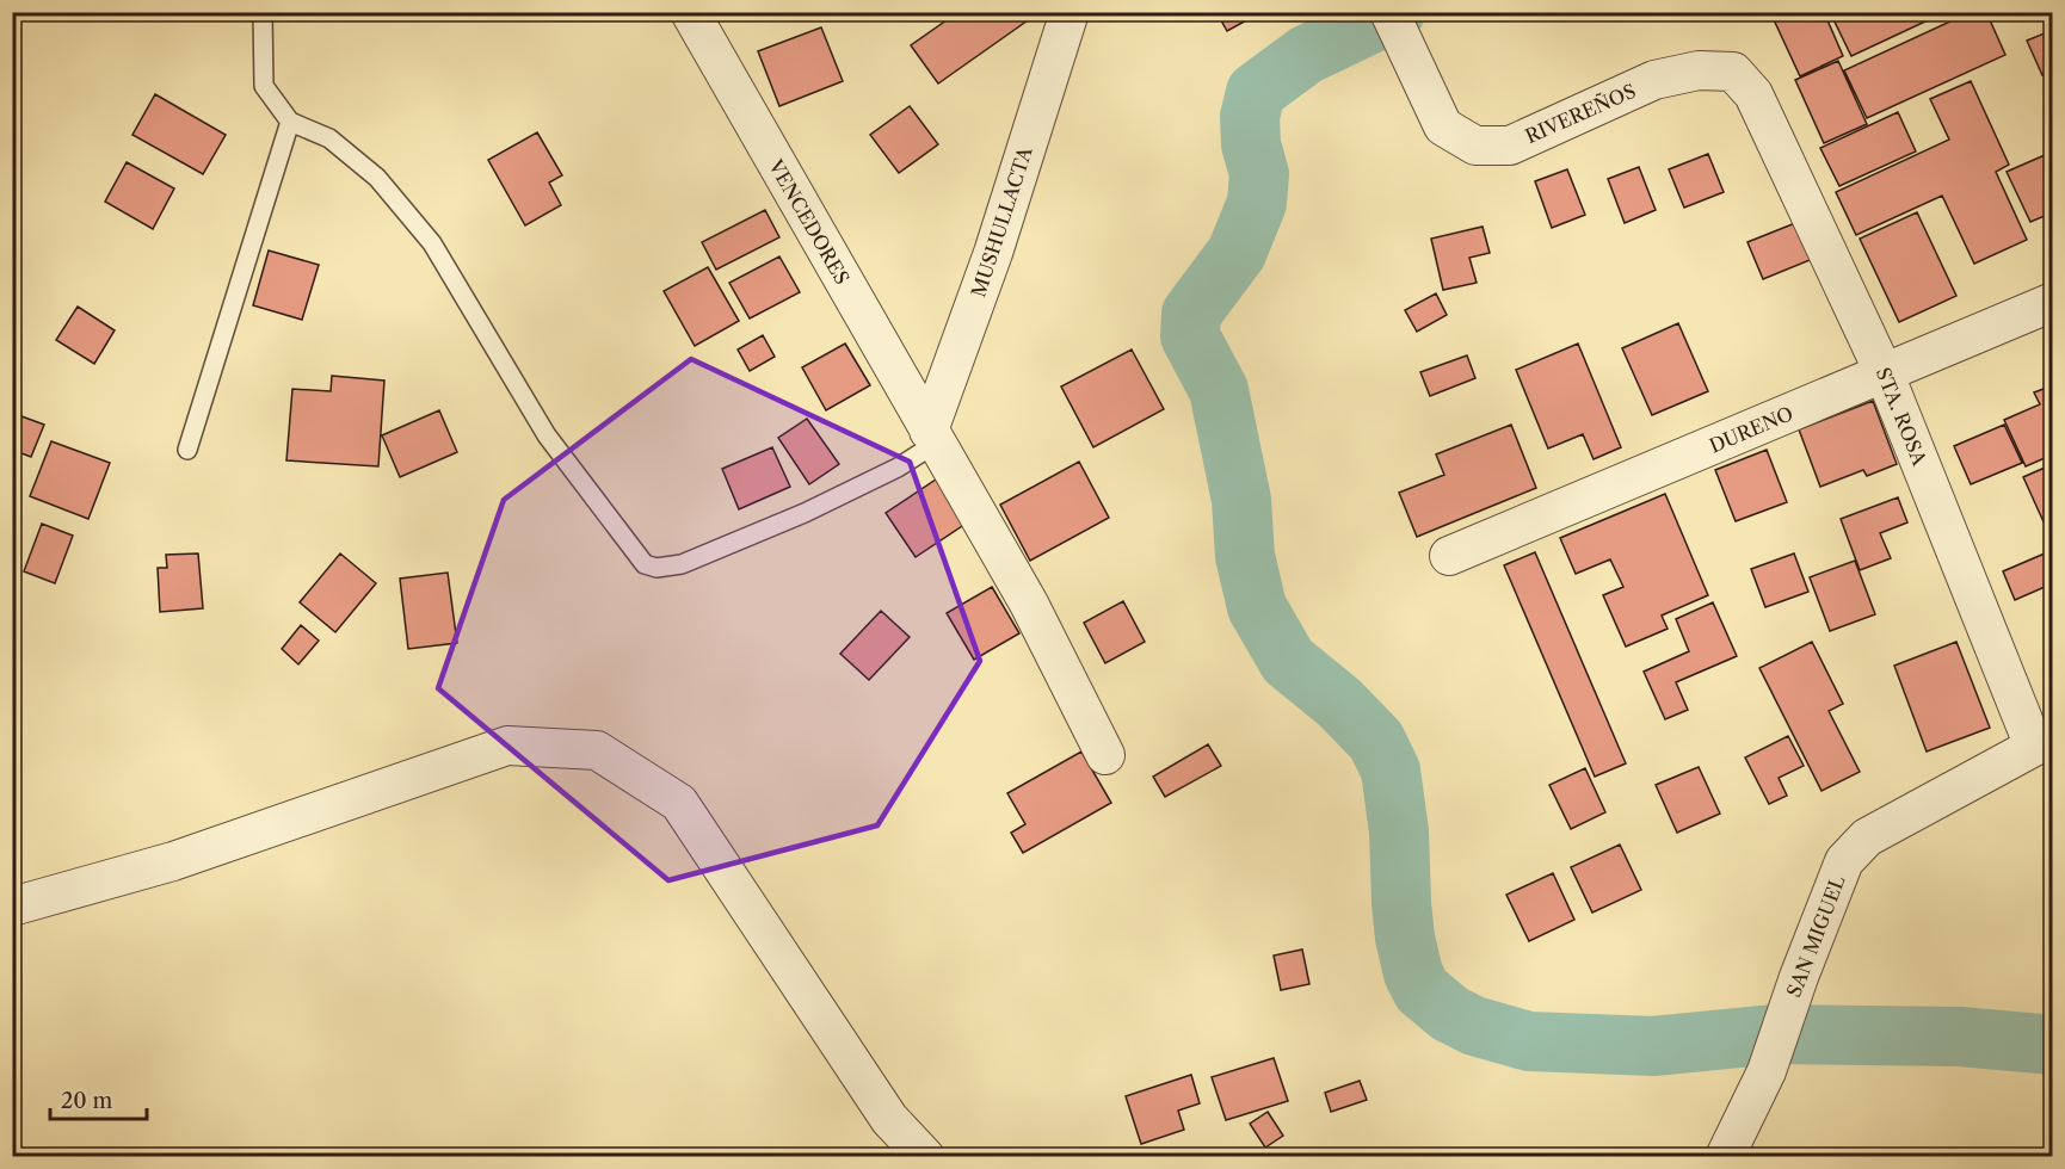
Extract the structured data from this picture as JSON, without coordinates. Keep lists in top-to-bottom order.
{
  "streets": {
    "street": [
      "RIVEREÑOS",
      "VENCEDORES",
      "MUSHULLACTA",
      "STA. ROSA",
      "DURENO",
      "SAN MIGUEL"
    ]
  },
  "crossings": [
    ["RIVEREÑOS", "STA. ROSA"],
    ["VENCEDORES", "MUSHULLACTA"],
    ["STA. ROSA", "DURENO"],
    ["STA. ROSA", "SAN MIGUEL"]
  ],
  "scale_bar": "20 m"
}
